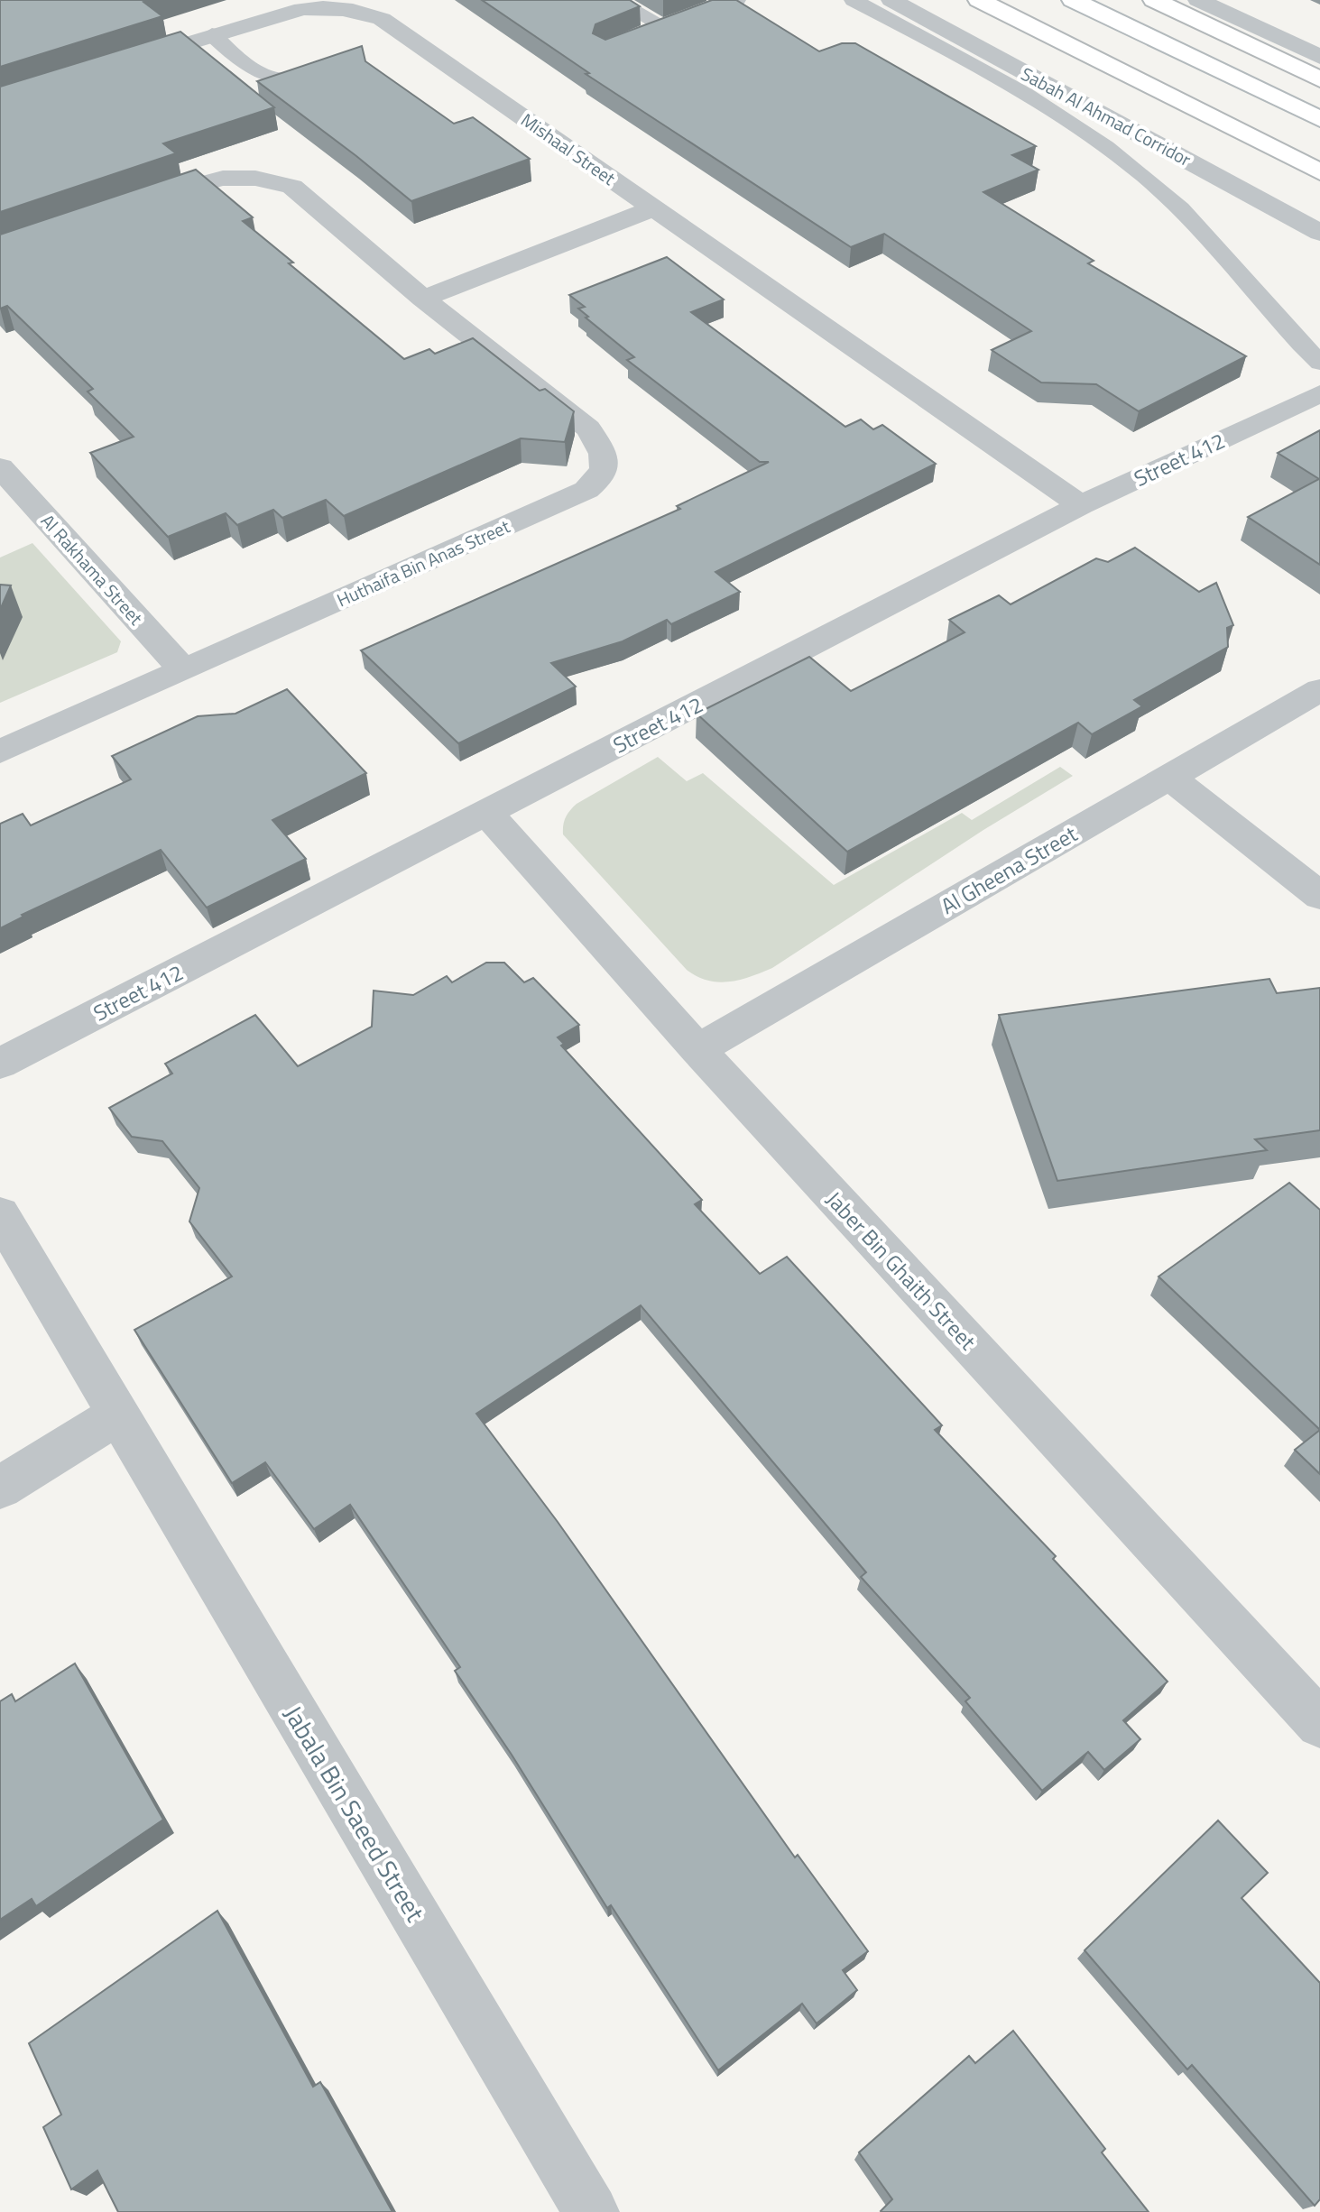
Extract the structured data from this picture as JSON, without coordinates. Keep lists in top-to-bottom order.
{
  "streets": {
    "street": [
      "Sabah Al Ahmad Corridor",
      "Mishaal Street",
      "Street 412",
      "Huthaifa Bin Anas Street",
      "Al Rakhama Street",
      "Al Gheena Street",
      "Jaber Bin Ghaith Street",
      "Jabala Bin Saeed Street"
    ]
  },
  "crossings": [
    ["Mishaal Street", "Street 412"],
    ["Street 412", "Jaber Bin Ghaith Street"],
    ["Huthaifa Bin Anas Street", "Al Rakhama Street"],
    ["Al Gheena Street", "Jaber Bin Ghaith Street"]
  ]
}
